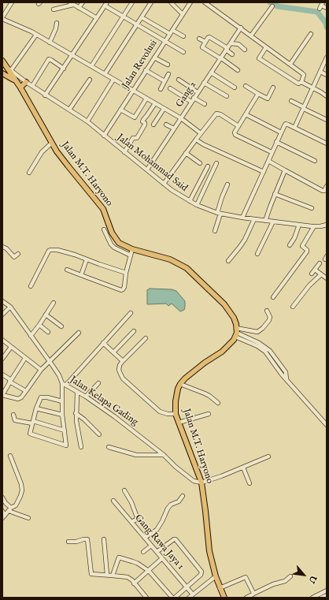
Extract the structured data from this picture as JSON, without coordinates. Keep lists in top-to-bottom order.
{
  "streets": {
    "main road": ["Jalan M.T. Haryono"],
    "street": [
      "Jalan Revolusi",
      "Gang 2",
      "Jalan Mohammad Said",
      "Jalan Kelapa Gading",
      "Gang Rawa Jaya 1"
    ]
  },
  "crossings": [
    ["Jalan Revolusi", "Jalan Mohammad Said"],
    ["Gang 2", "Jalan Mohammad Said"],
    ["Jalan Mohammad Said", "Jalan M.T. Haryono"],
    ["Jalan M.T. Haryono", "Jalan Kelapa Gading"]
  ],
  "north": "bottom right"
}
